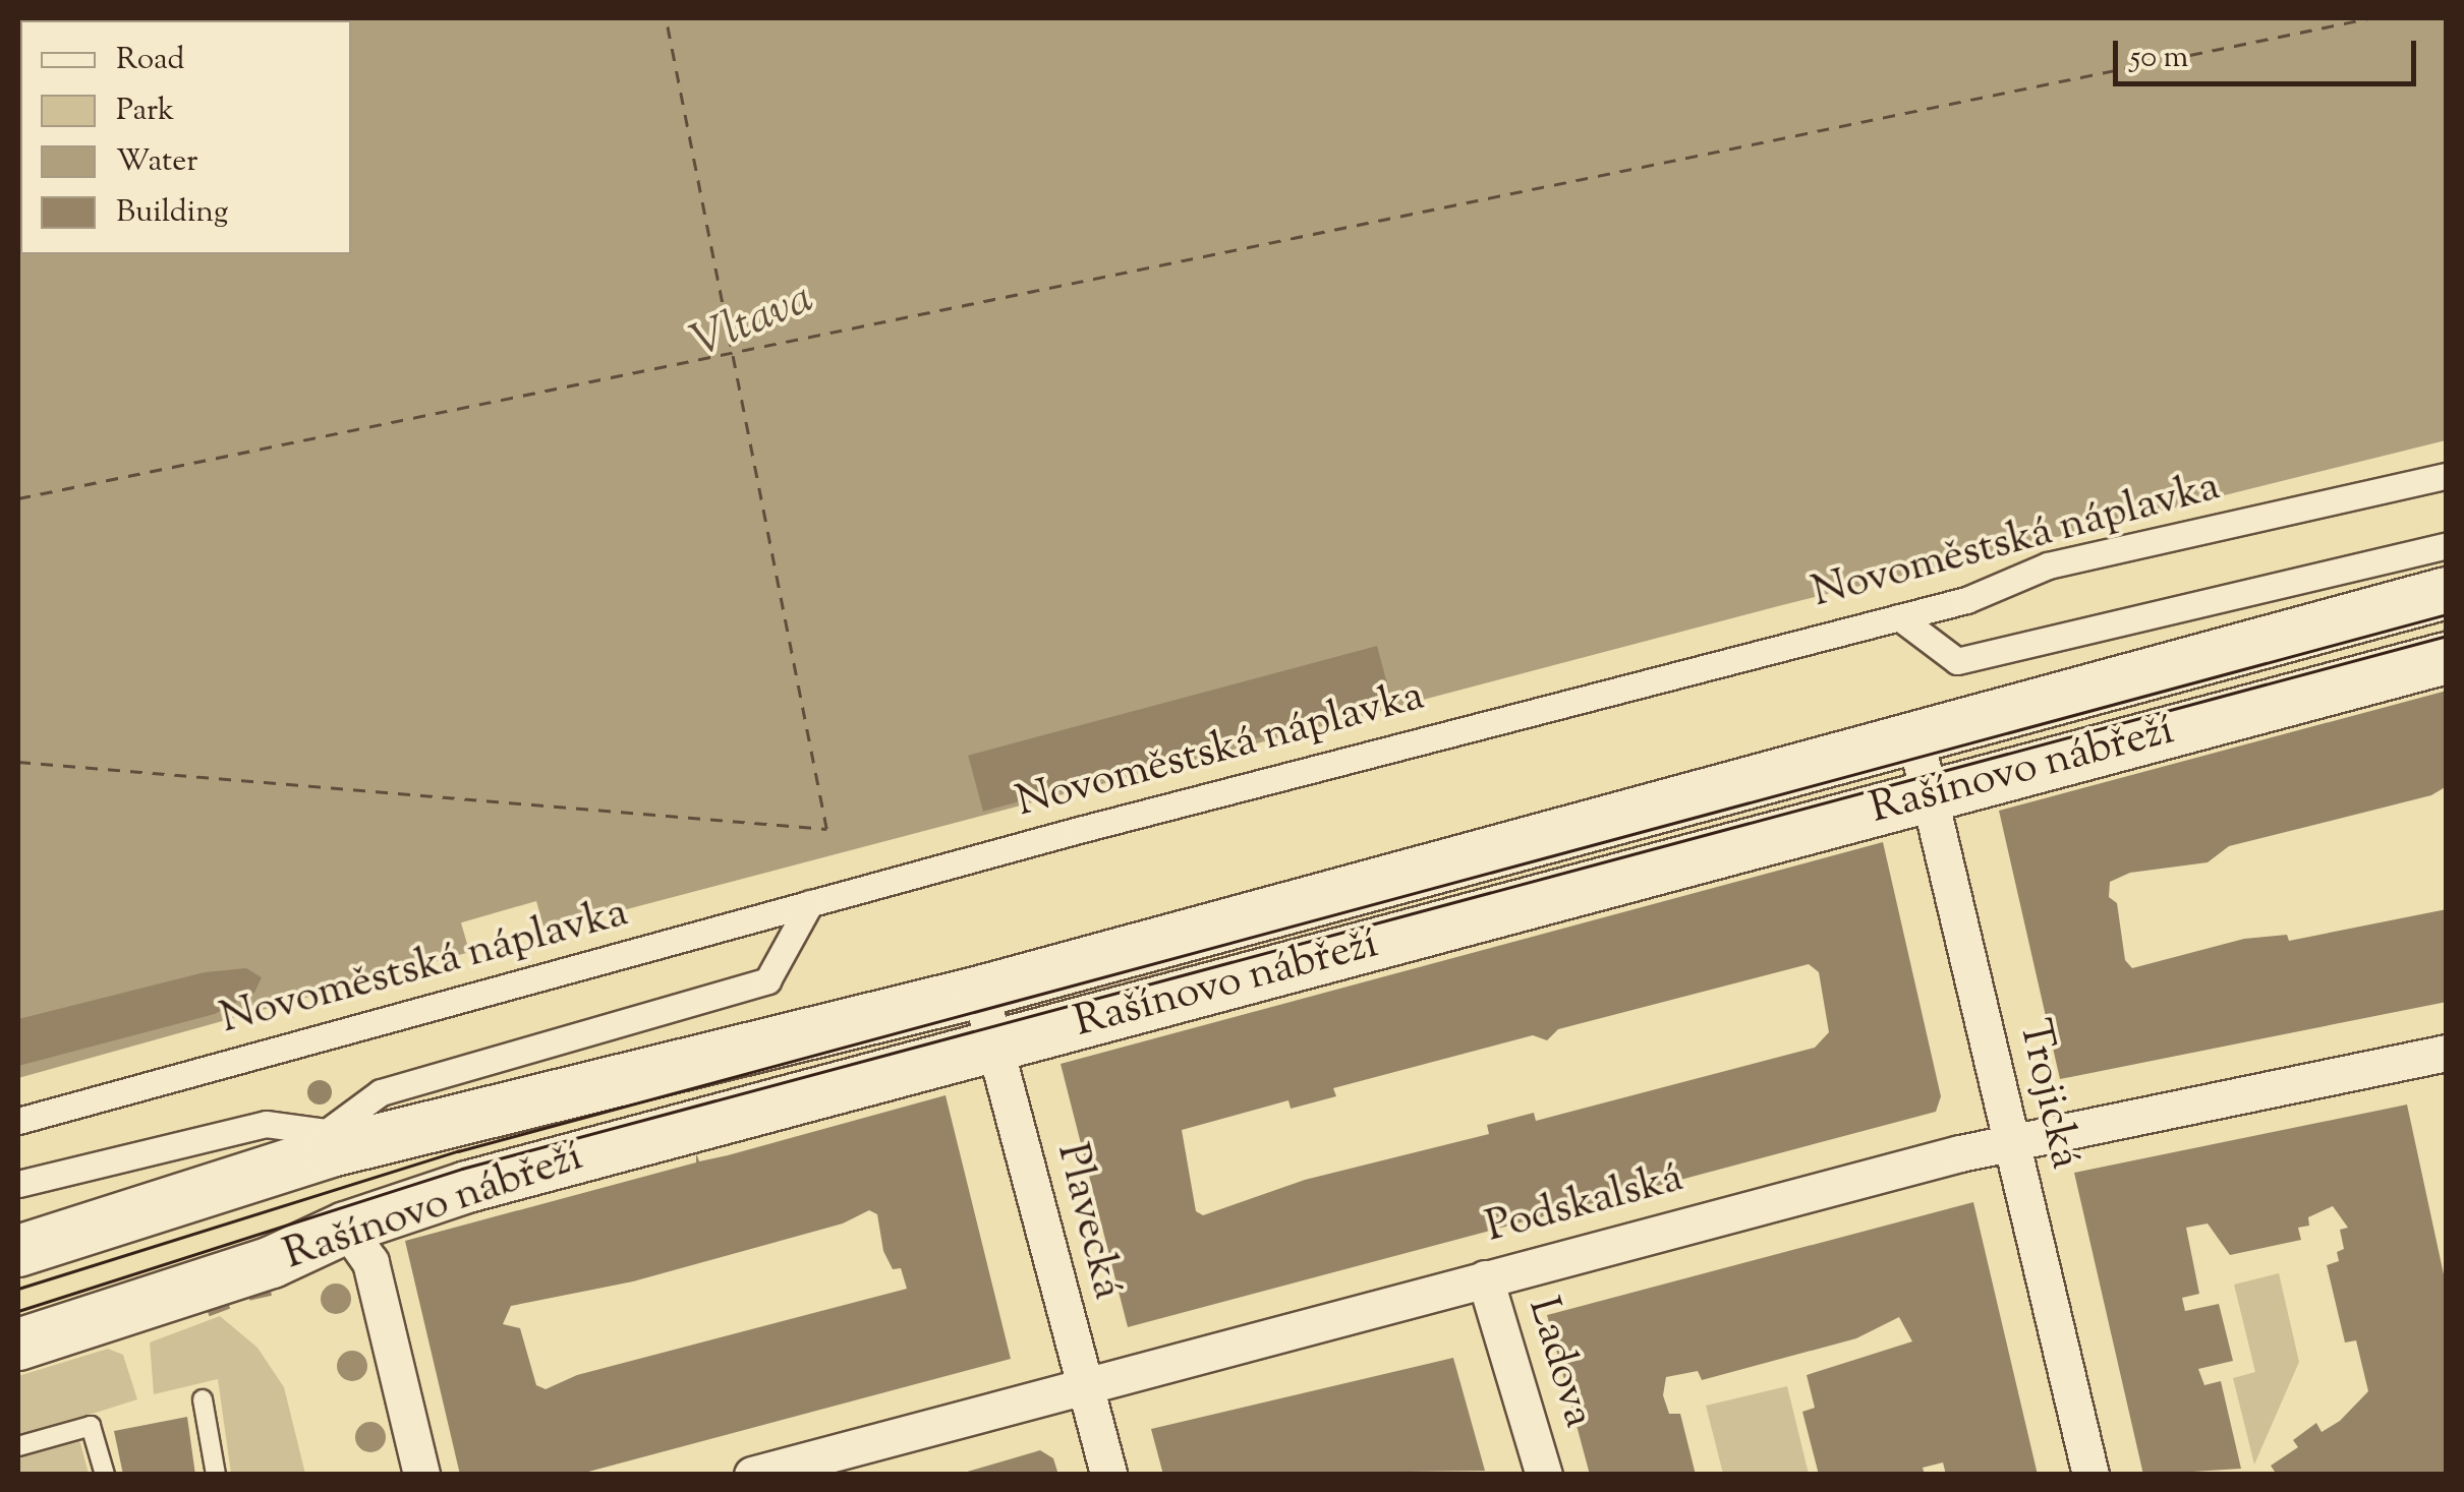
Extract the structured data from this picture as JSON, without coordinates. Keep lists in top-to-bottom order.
{
  "streets": {
    "main road": ["Rašínovo nábřeží"],
    "street": [
      "Novoměstská náplavka",
      "Trojická",
      "Podskalská",
      "Plavecká",
      "Ladova"
    ]
  },
  "crossings": [
    ["Rašínovo nábřeží", "Trojická"],
    ["Rašínovo nábřeží", "Plavecká"],
    ["Trojická", "Podskalská"],
    ["Podskalská", "Plavecká"],
    ["Podskalská", "Ladova"]
  ],
  "water": ["Vltava"],
  "legend": [
    "Road",
    "Park",
    "Water",
    "Building"
  ],
  "scale_bar": "50 m"
}
